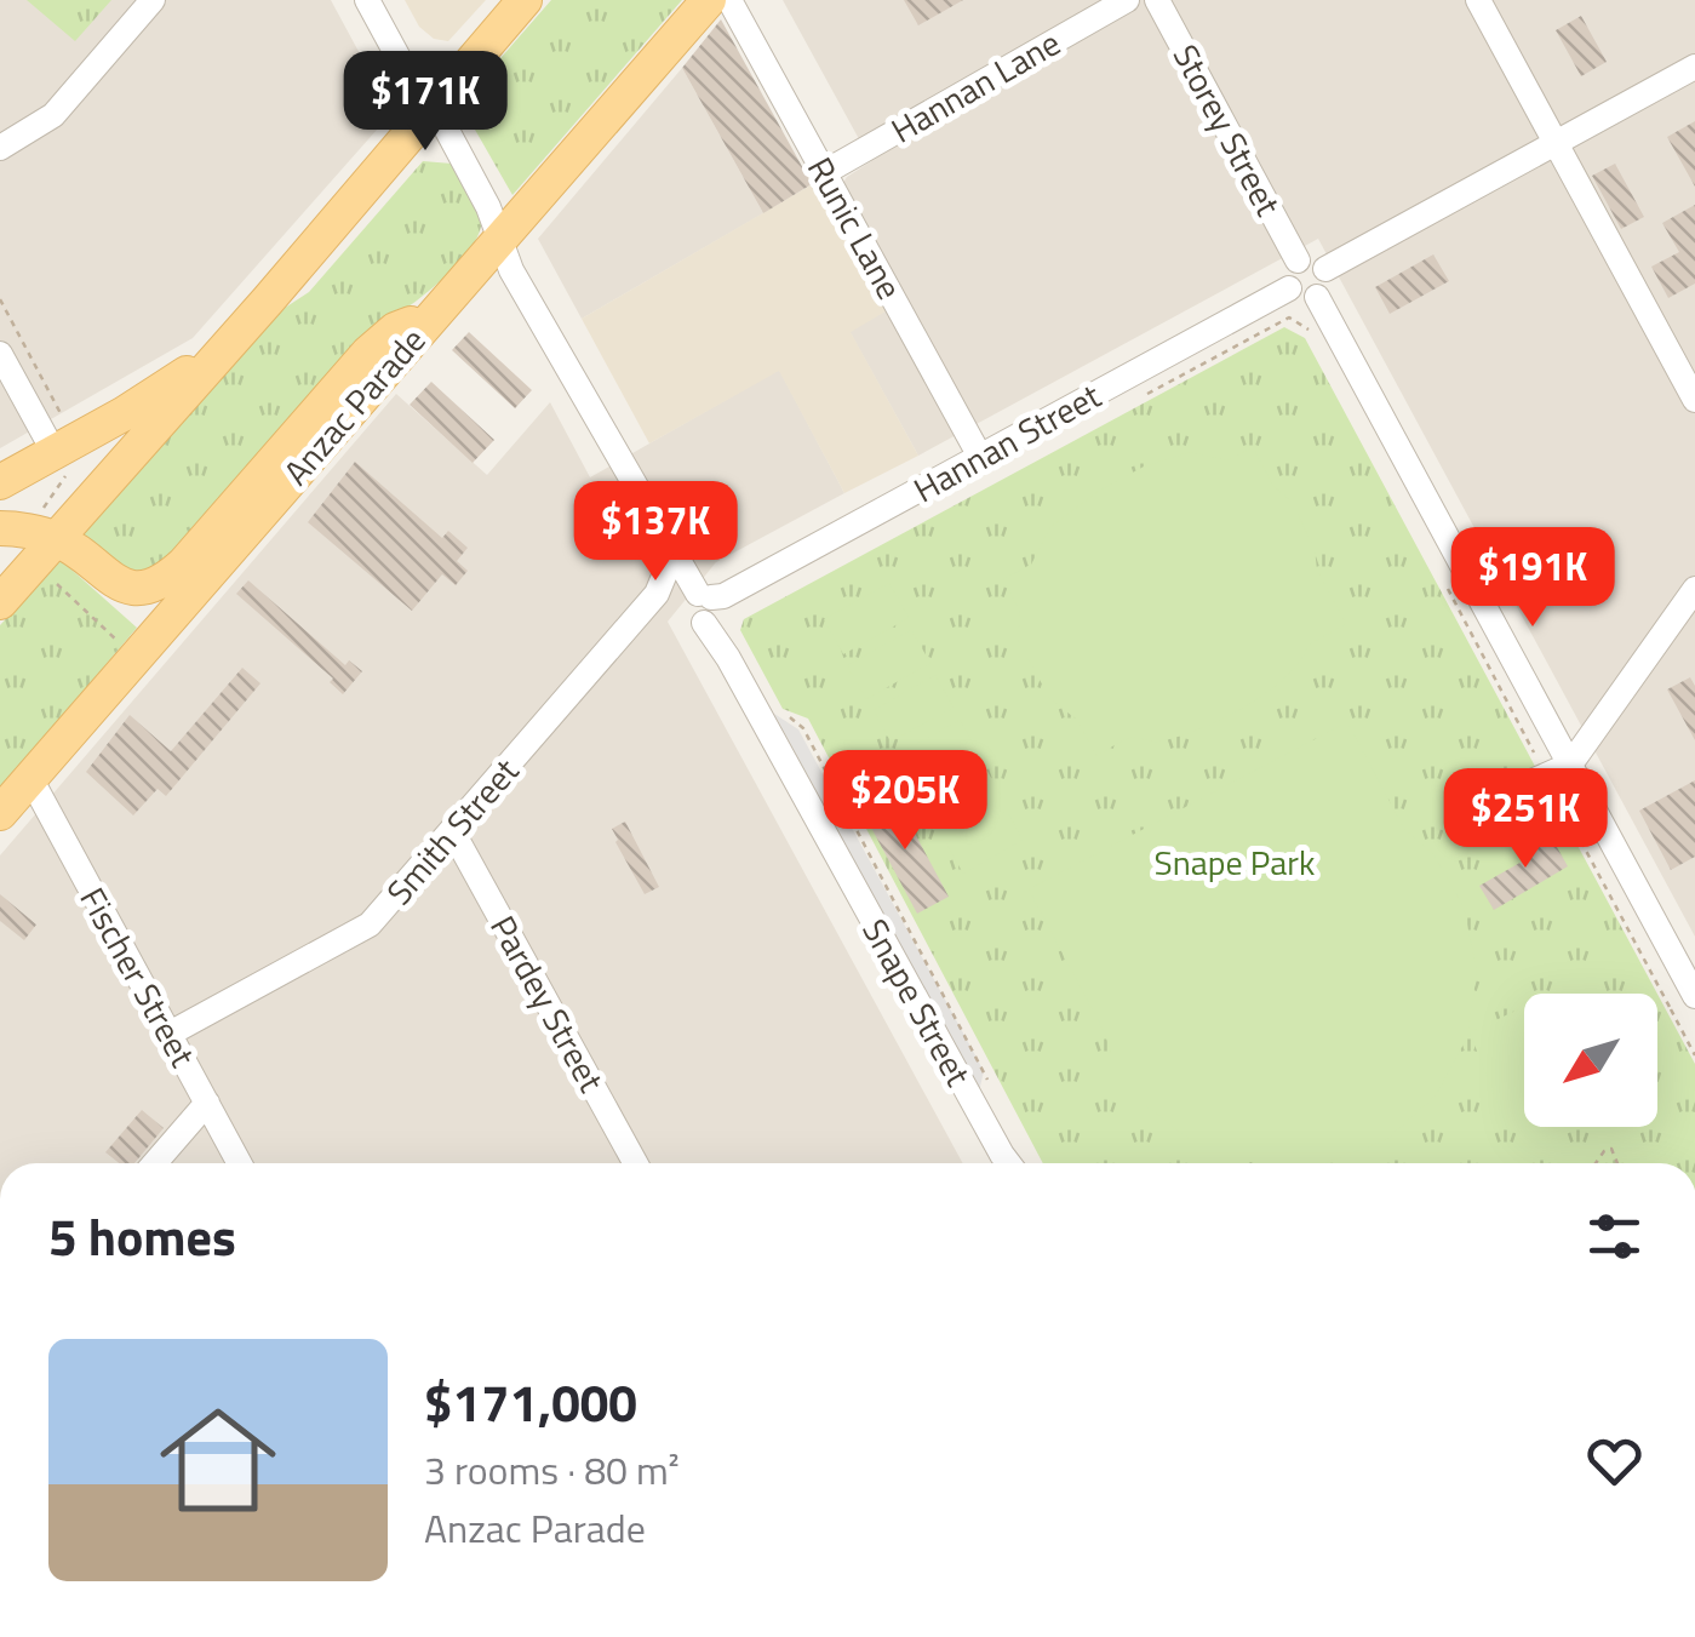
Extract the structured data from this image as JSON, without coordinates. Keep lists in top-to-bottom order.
{
  "streets": {
    "main road": ["Anzac Parade"],
    "street": [
      "Hannan Lane",
      "Storey Street",
      "Runic Lane",
      "Hannan Street",
      "Smith Street",
      "Fischer Street",
      "Snape Street",
      "Pardey Street"
    ]
  },
  "crossings": [
    ["Hannan Lane", "Runic Lane"],
    ["Storey Street", "Hannan Street"],
    ["Runic Lane", "Hannan Street"],
    ["Anzac Parade", "Fischer Street"],
    ["Anzac Parade", "Snape Street"],
    ["Hannan Street", "Snape Street"],
    ["Smith Street", "Fischer Street"],
    ["Smith Street", "Snape Street"],
    ["Smith Street", "Pardey Street"]
  ],
  "parks": ["Snape Park"],
  "north": "bottom left",
  "page": {
    "price": [
      "$171K",
      "$137K",
      "$191K",
      "$205K",
      "$251K"
    ],
    "heading": "5 homes",
    "list": [
      {
        "name": "$171,000",
        "note": "3 rooms · 80 m² · Anzac Parade"
      }
    ]
  }
}
